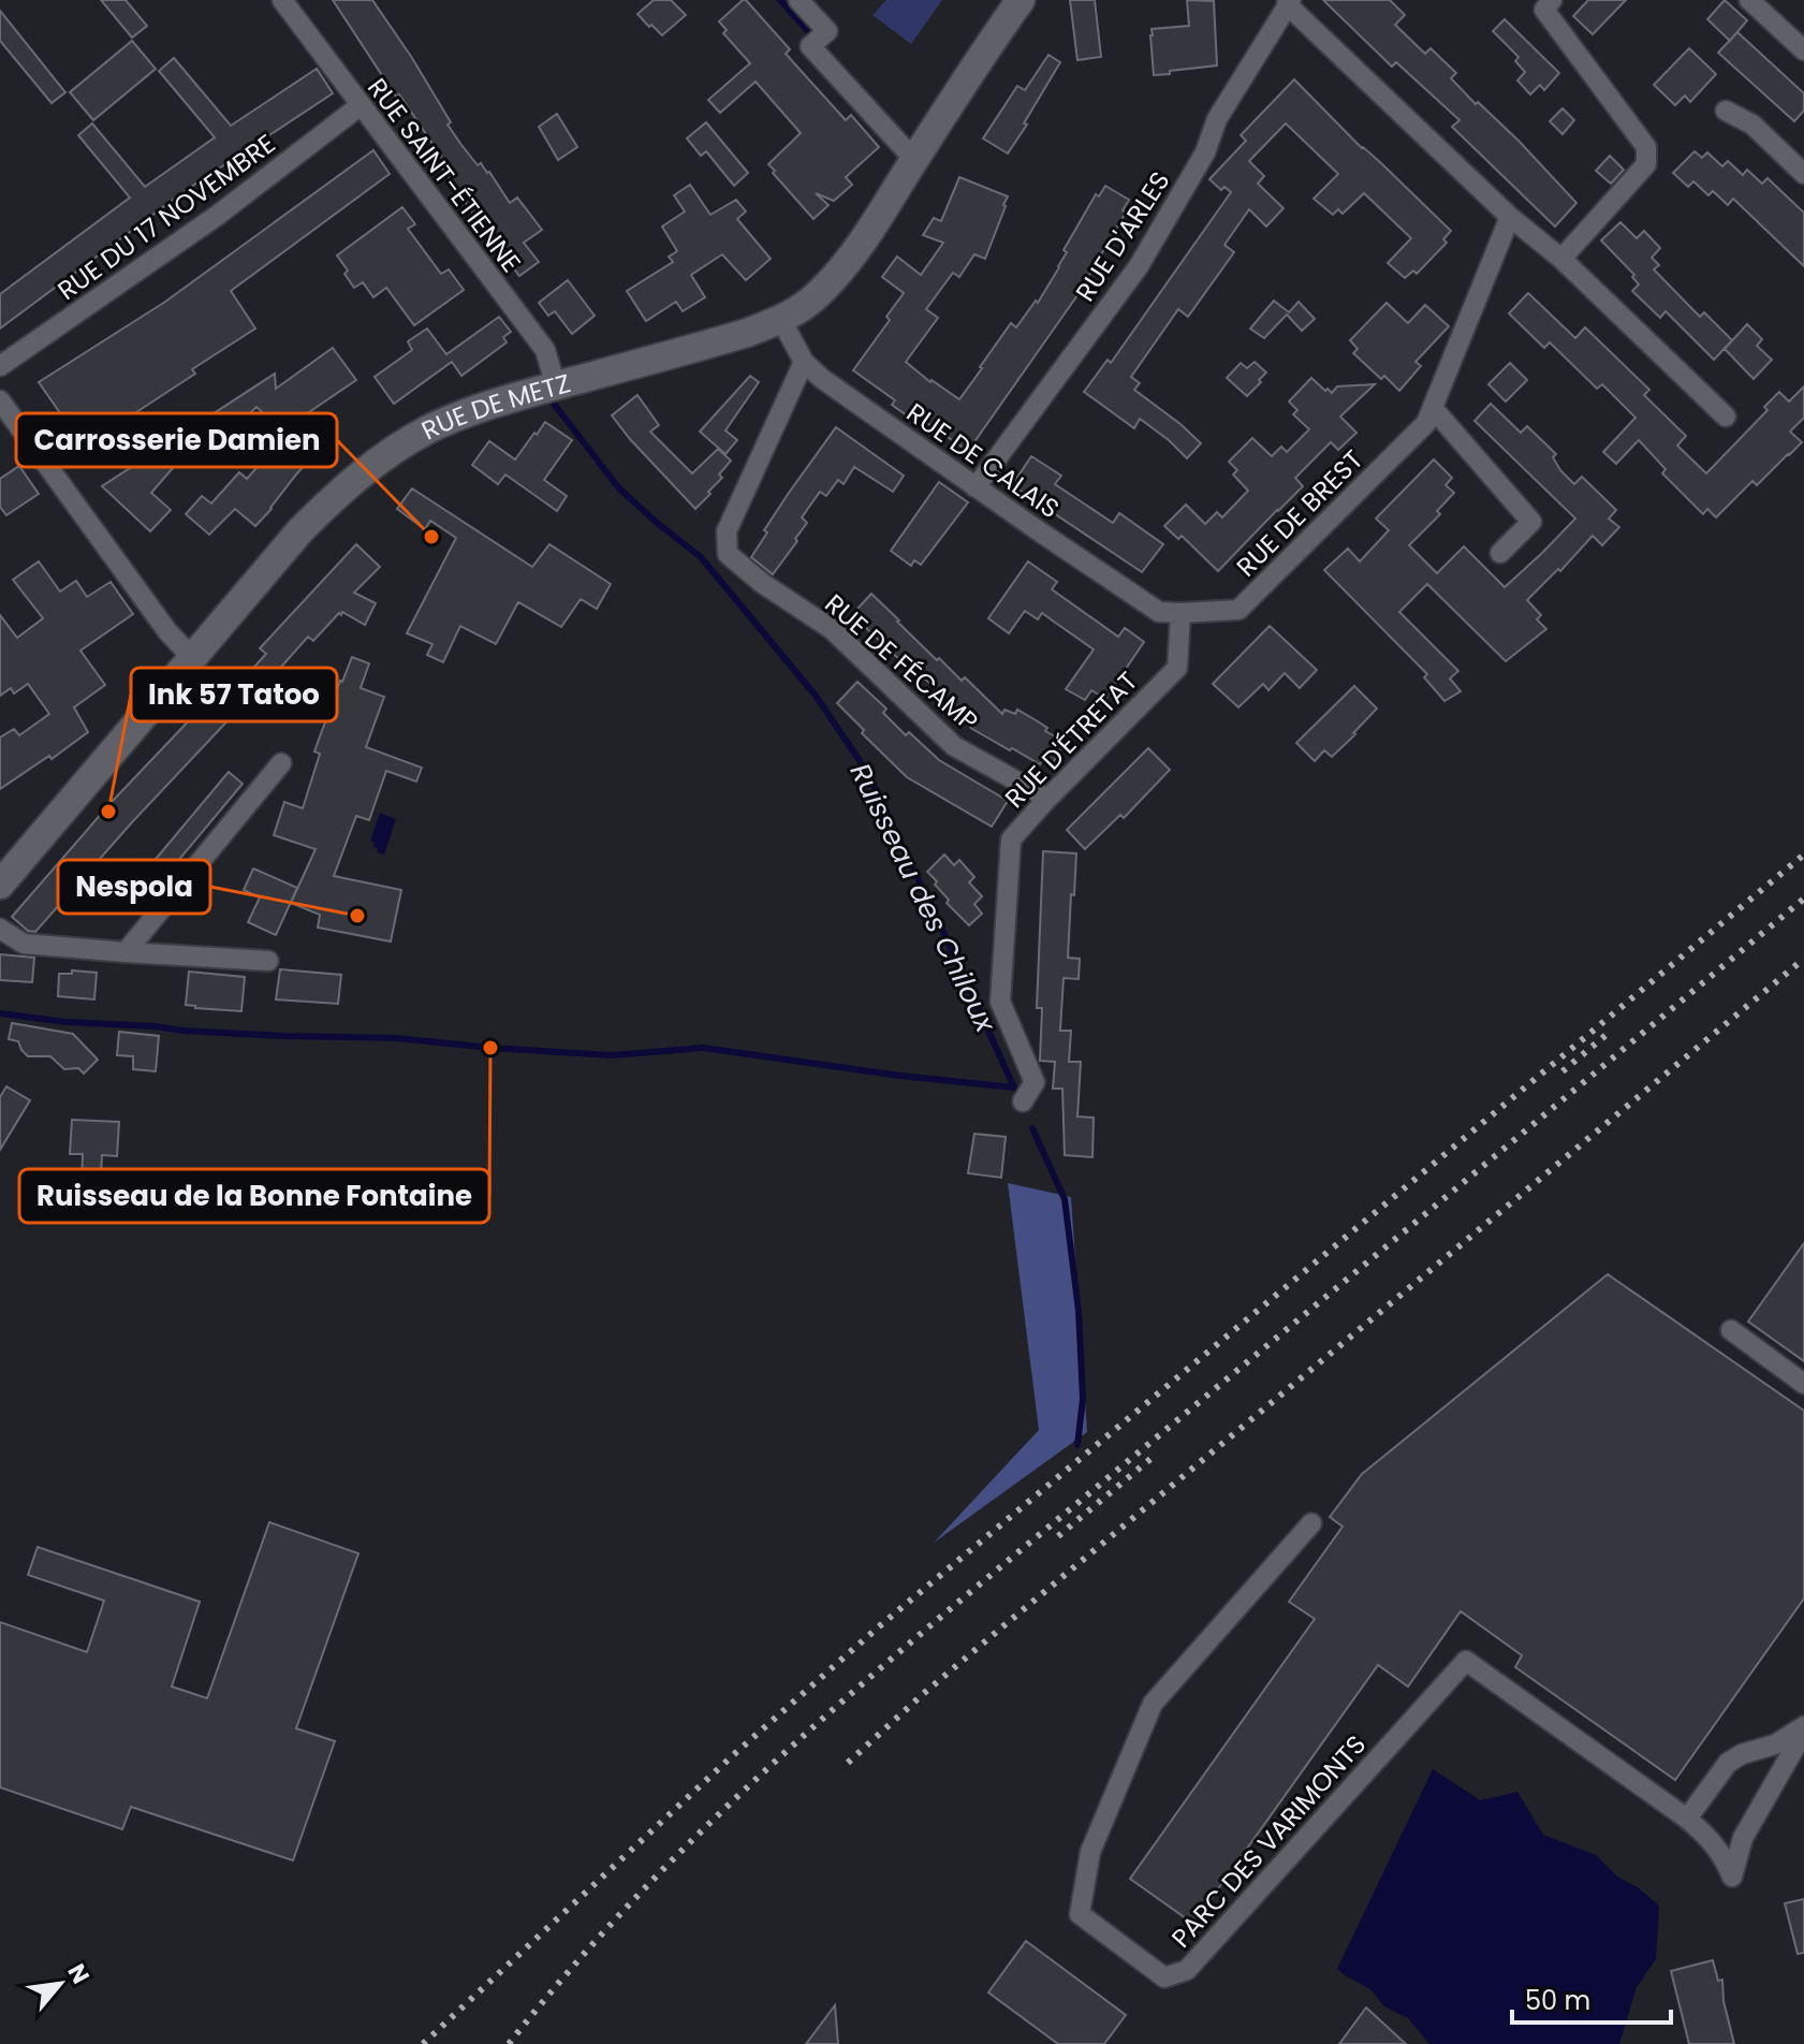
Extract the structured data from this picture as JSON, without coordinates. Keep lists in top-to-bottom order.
{
  "streets": {
    "street": [
      "RUE SAINT-ÉTIENNE",
      "RUE DU 17 NOVEMBRE",
      "RUE D'ARLES",
      "RUE DE METZ",
      "RUE DE CALAIS",
      "RUE DE BREST",
      "RUE DE FÉCAMP",
      "RUE D'ÉTRETAT",
      "PARC DES VARIMONTS"
    ]
  },
  "crossings": [
    ["RUE SAINT-ÉTIENNE", "RUE DU 17 NOVEMBRE"],
    ["RUE SAINT-ÉTIENNE", "RUE DE METZ"],
    ["RUE D'ARLES", "RUE DE CALAIS"],
    ["RUE DE METZ", "RUE DE CALAIS"],
    ["RUE DE CALAIS", "RUE DE BREST"],
    ["RUE DE CALAIS", "RUE DE FÉCAMP"],
    ["RUE DE CALAIS", "RUE D'ÉTRETAT"],
    ["RUE DE BREST", "RUE D'ÉTRETAT"],
    ["RUE DE FÉCAMP", "RUE D'ÉTRETAT"]
  ],
  "water": ["Ruisseau des Chiloux"],
  "places": [
    "Carrosserie Damien",
    "Ink 57 Tatoo",
    "Nespola",
    "Ruisseau de la Bonne Fontaine"
  ],
  "scale_bar": "50 m",
  "north": "top right"
}
